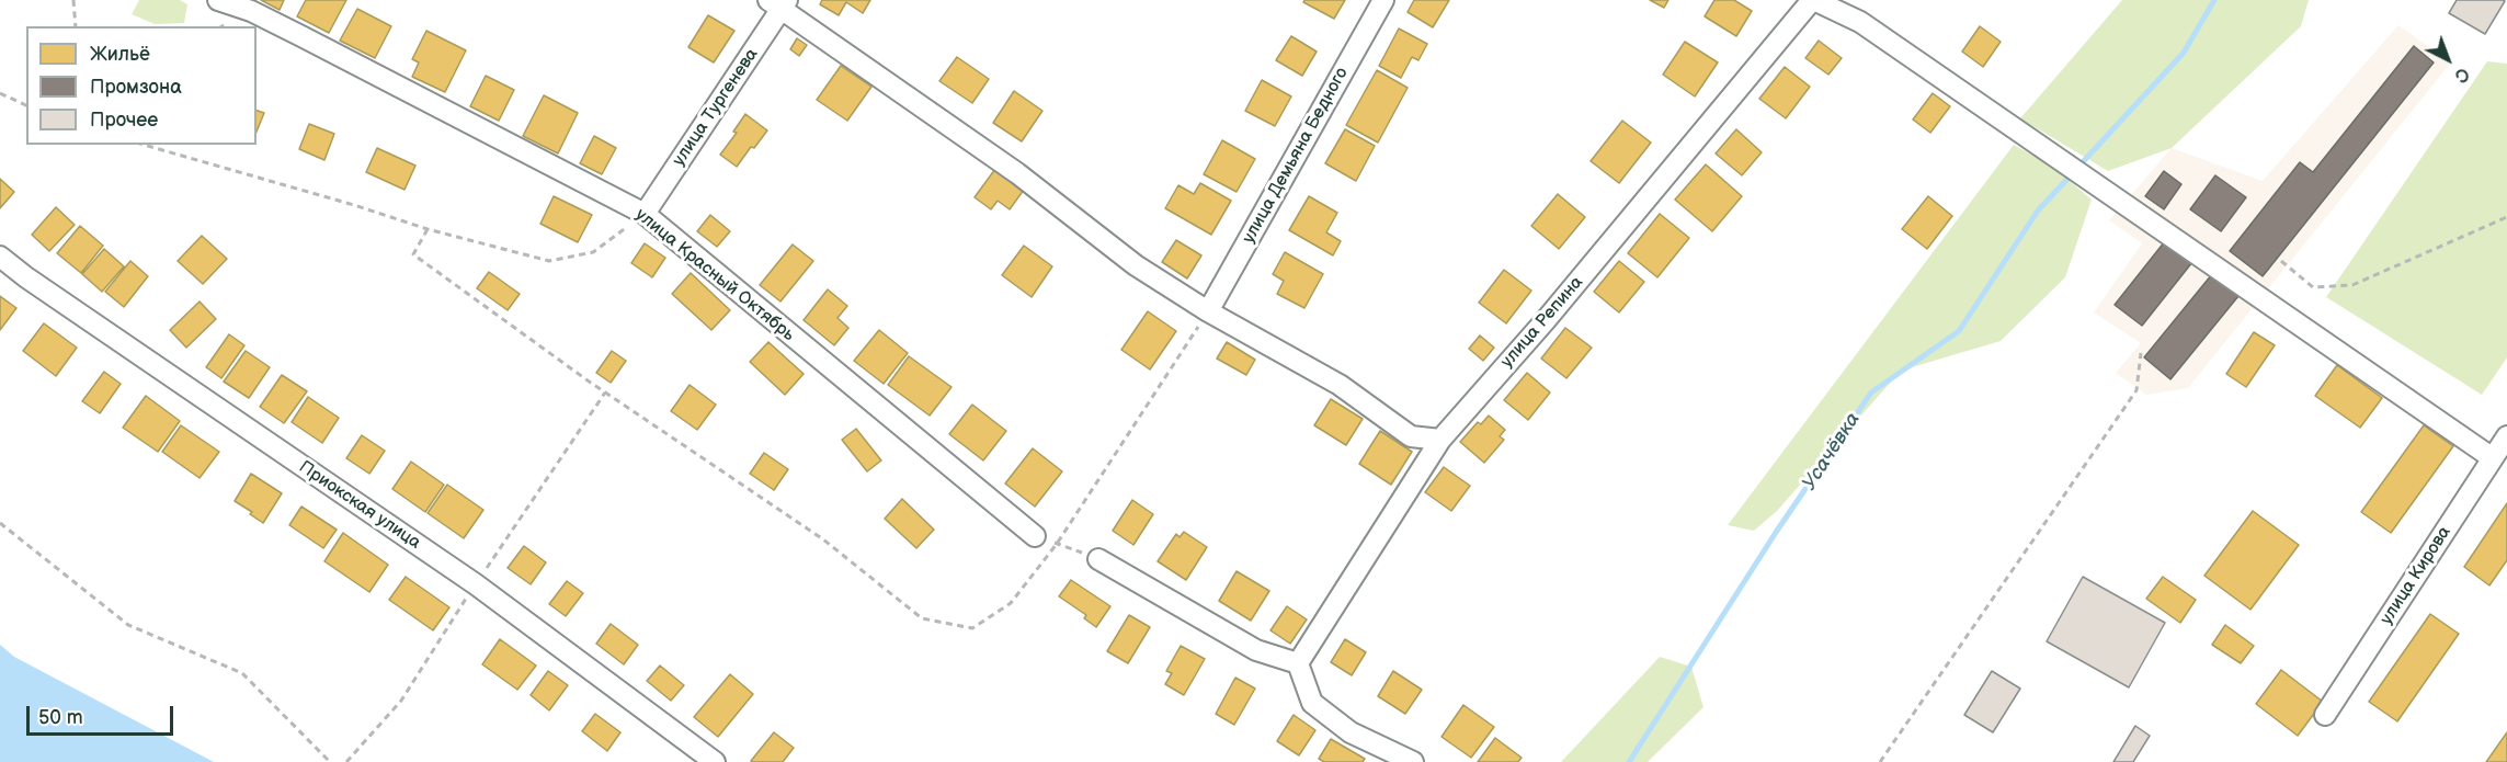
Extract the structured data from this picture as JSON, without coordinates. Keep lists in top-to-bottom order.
{
  "streets": {
    "street": [
      "улица Тургенева",
      "улица Демьяна Бедного",
      "улица Красный Октябрь",
      "улица Репина",
      "Приокская улица",
      "улица Кирова"
    ]
  },
  "crossings": [
    ["улица Тургенева", "улица Красный Октябрь"]
  ],
  "water": ["Усачёвка"],
  "legend": ["Жильё", "Промзона", "Прочее"],
  "scale_bar": "50 m",
  "north": "bottom right"
}
